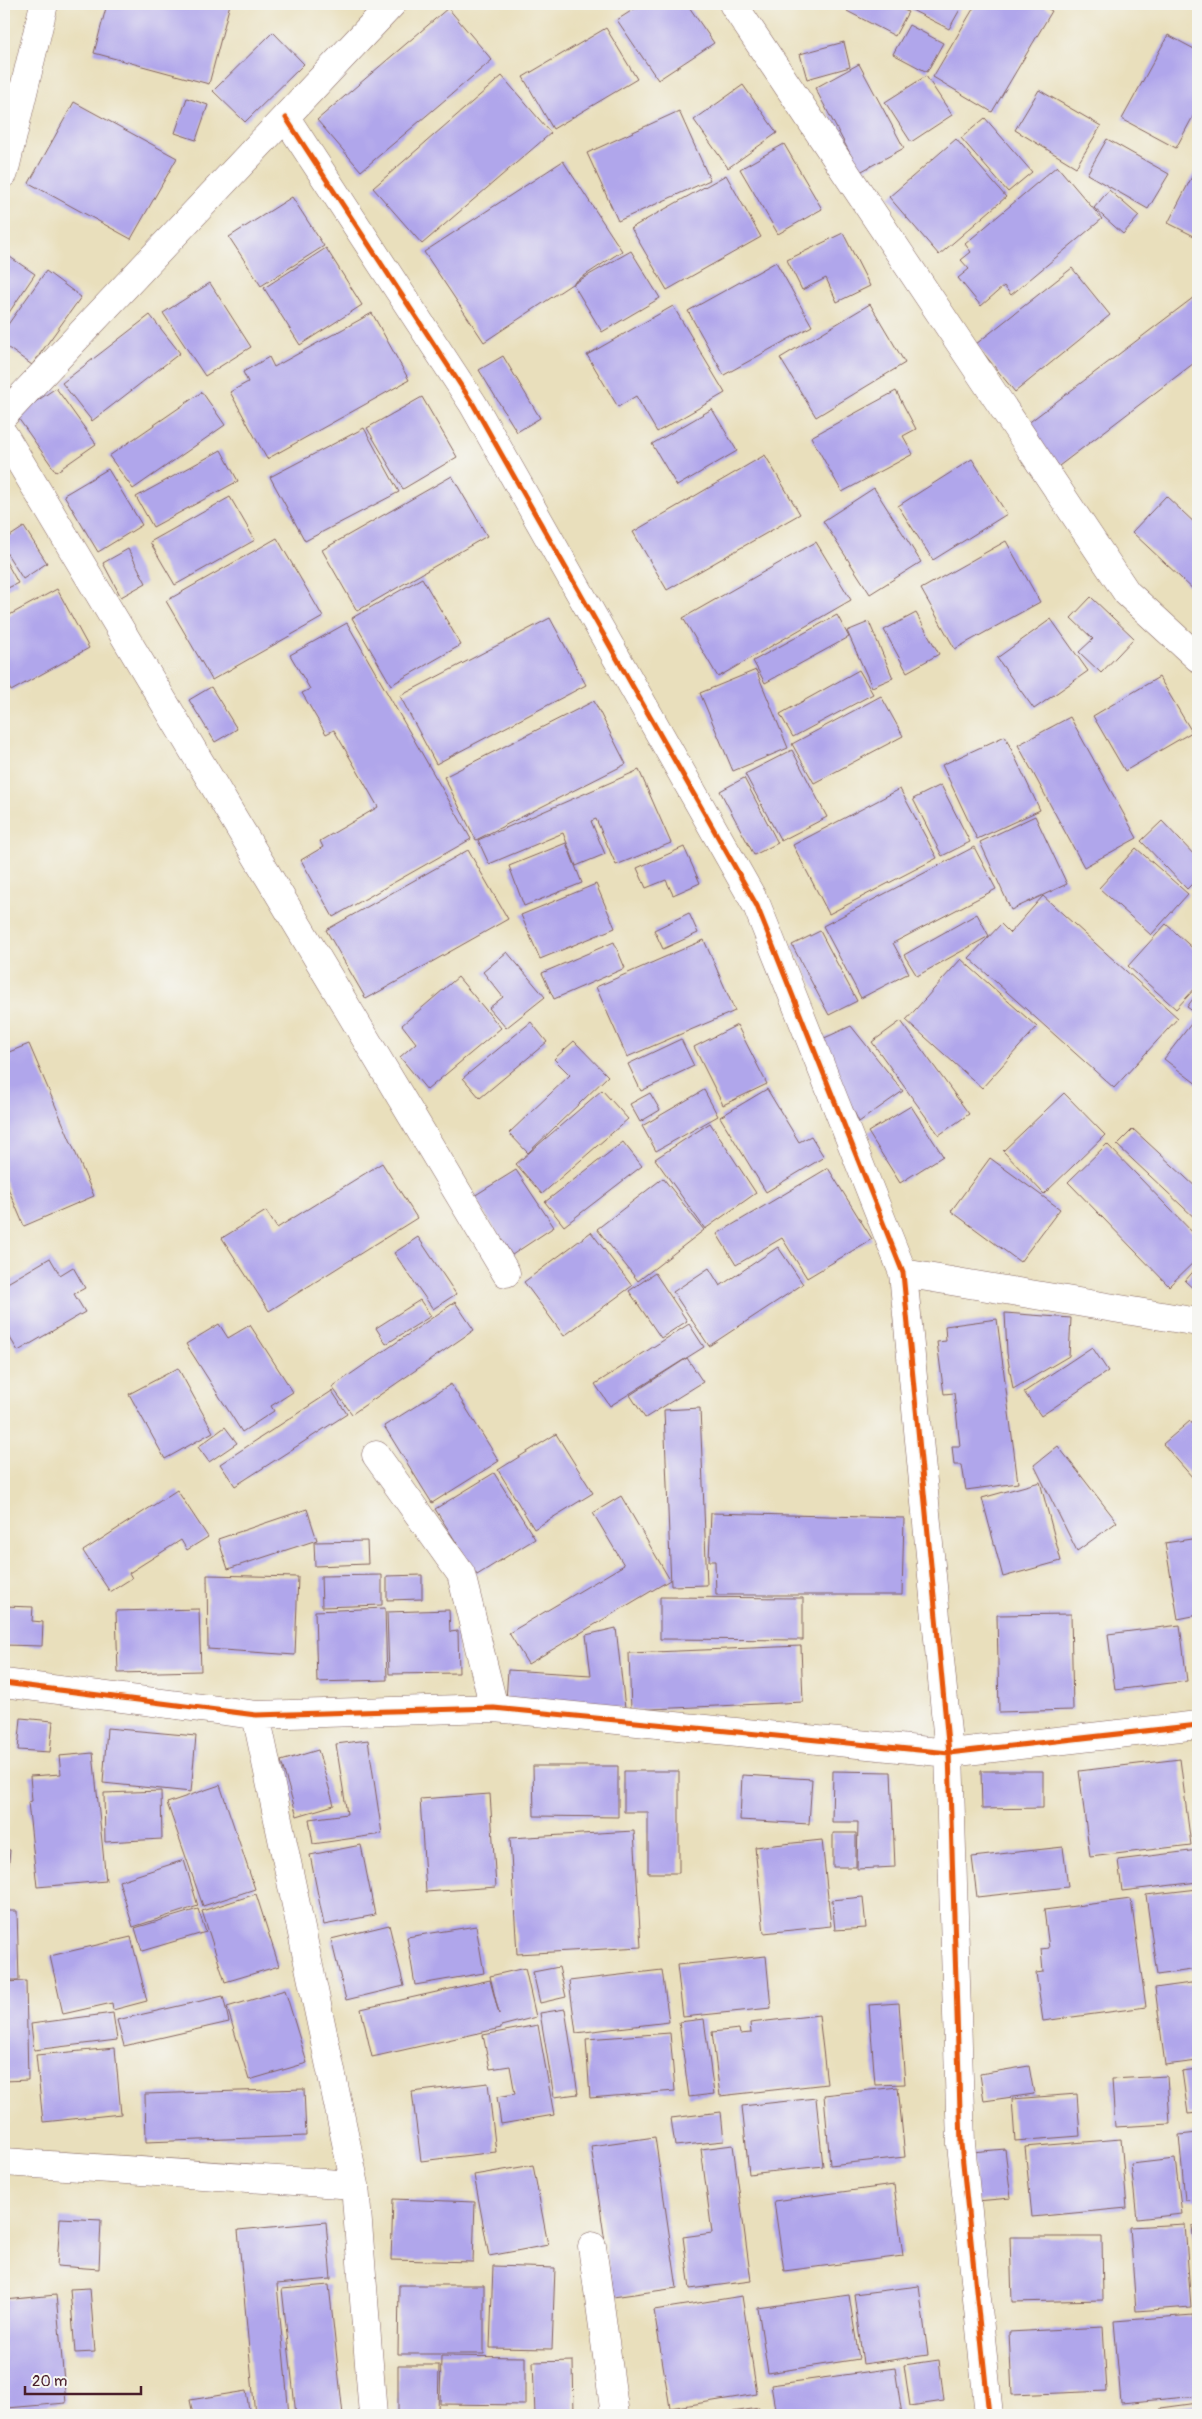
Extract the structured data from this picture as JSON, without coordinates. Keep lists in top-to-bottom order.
{
  "scale_bar": "20 m"
}
